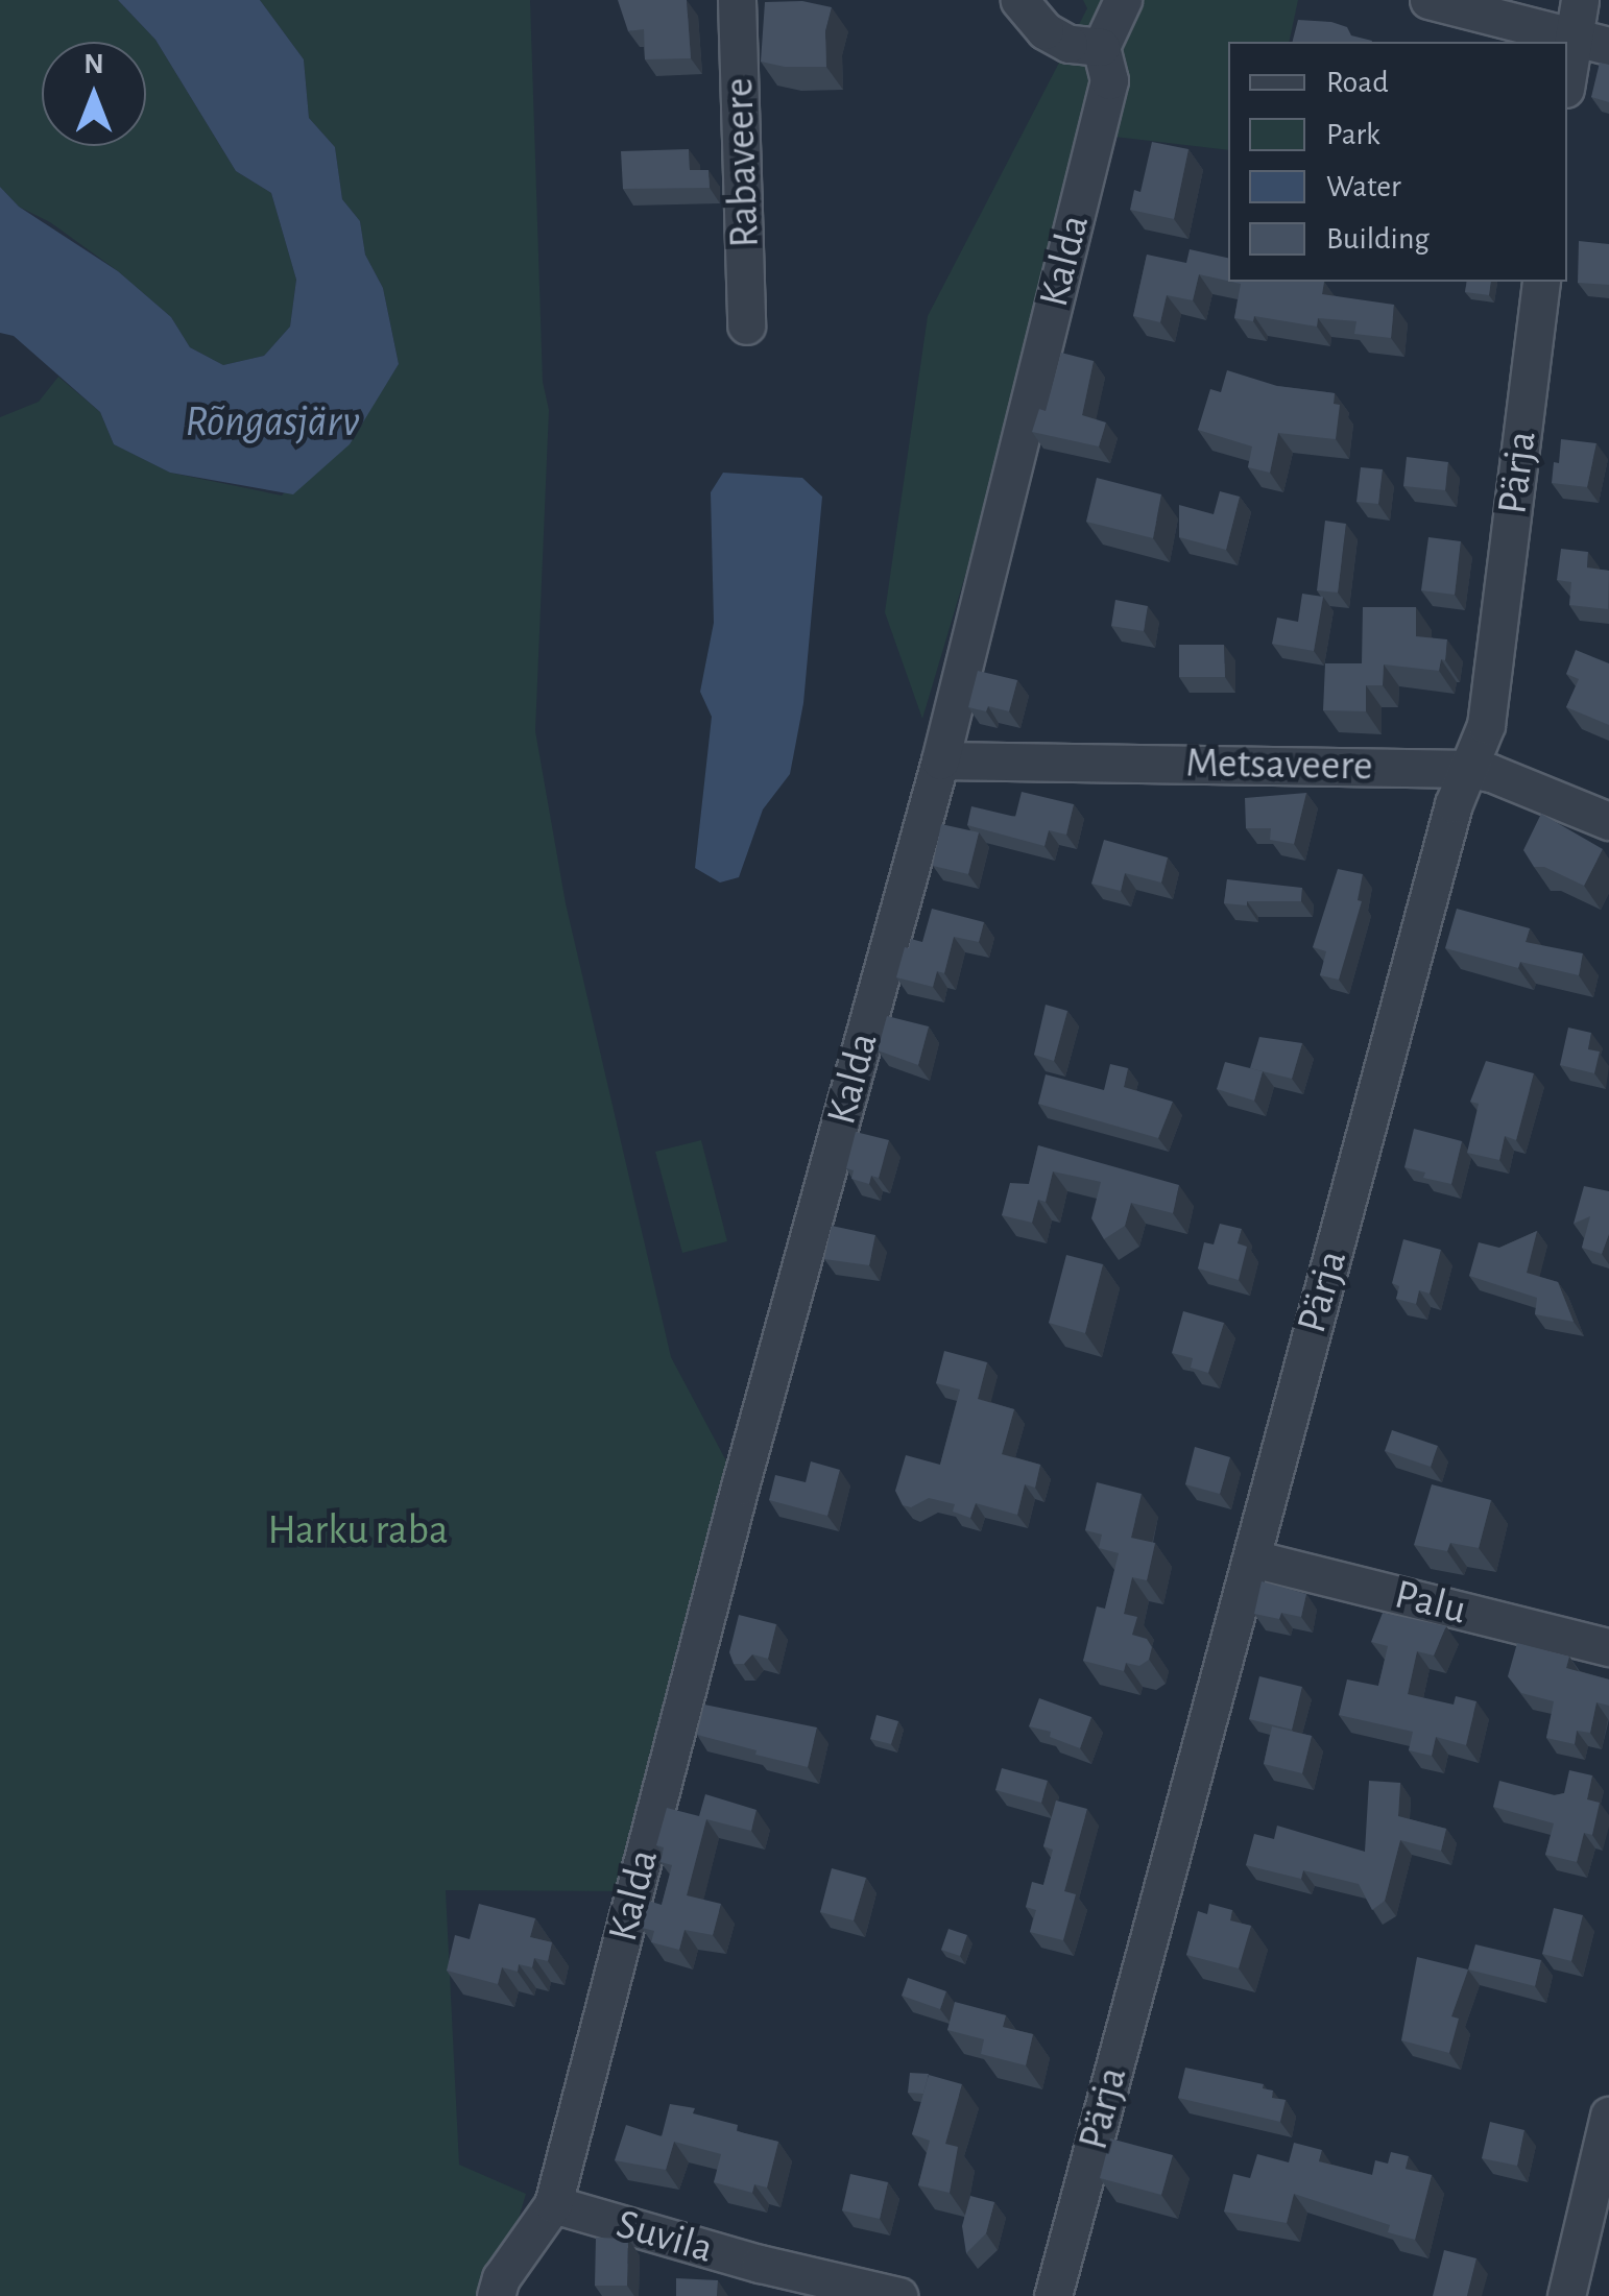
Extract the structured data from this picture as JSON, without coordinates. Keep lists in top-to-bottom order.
{
  "streets": {
    "street": [
      "Rabaveere",
      "Kalda",
      "Pärja",
      "Metsaveere",
      "Palu",
      "Suvila"
    ]
  },
  "crossings": [
    ["Kalda", "Metsaveere"],
    ["Kalda", "Suvila"],
    ["Pärja", "Metsaveere"],
    ["Pärja", "Palu"]
  ],
  "water": ["Rõngasjärv"],
  "parks": ["Harku raba"],
  "legend": [
    "Road",
    "Park",
    "Water",
    "Building"
  ],
  "north": "top"
}
